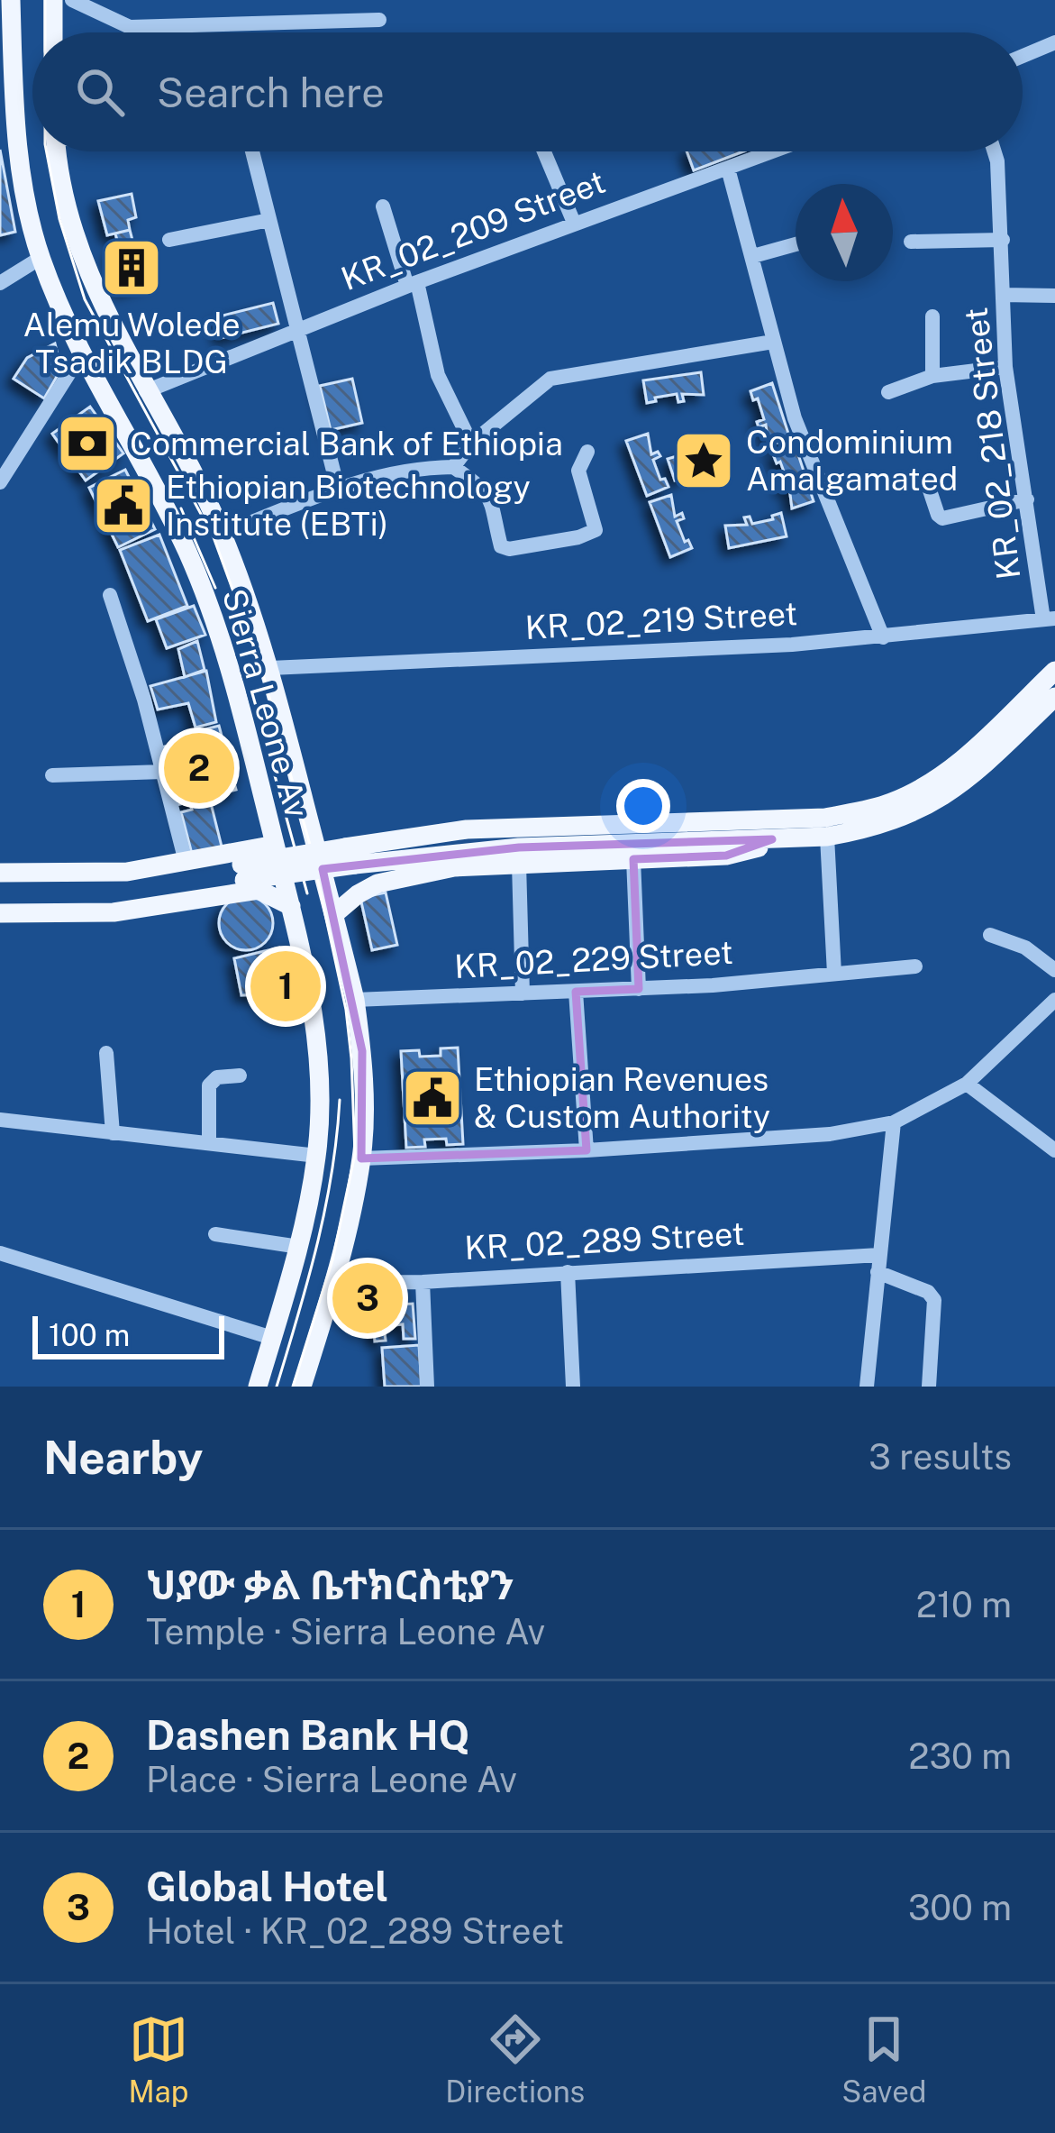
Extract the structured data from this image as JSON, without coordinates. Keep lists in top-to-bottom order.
{
  "streets": {
    "main road": ["Sierra Leone Av"],
    "street": [
      "KR_02_209 Street",
      "KR_02_218 Street",
      "KR_02_219 Street",
      "KR_02_229 Street",
      "KR_02_289 Street"
    ]
  },
  "crossings": [
    ["KR_02_209 Street", "Sierra Leone Av"],
    ["KR_02_218 Street", "KR_02_219 Street"],
    ["KR_02_219 Street", "Sierra Leone Av"],
    ["Sierra Leone Av", "KR_02_229 Street"],
    ["Sierra Leone Av", "KR_02_289 Street"]
  ],
  "places": {
    "building": ["Alemu Wolede Tsadik BLDG"],
    "bank": ["Commercial Bank of Ethiopia"],
    "place": ["Condominium Amalgamated"],
    "public building": ["Ethiopian Biotechnology Institute (EBTi)", "Ethiopian Revenues & Custom Authority"]
  },
  "scale_bar": "100 m",
  "north": "top",
  "page": {
    "search": "Search here",
    "pins": ["2", "1", "3"],
    "scale": "100 m",
    "heading": ["Nearby", "3 results"],
    "list": [
      {
        "mark": "1",
        "name": "ህያው ቃል ቤተክርስቲያን",
        "note": "Temple · Sierra Leone Av",
        "value": "210 m"
      },
      {
        "mark": "2",
        "name": "Dashen Bank HQ",
        "note": "Place · Sierra Leone Av",
        "value": "230 m"
      },
      {
        "mark": "3",
        "name": "Global Hotel",
        "note": "Hotel · KR_02_289 Street",
        "value": "300 m"
      }
    ],
    "nav": ["Map", "Directions", "Saved"]
  }
}
